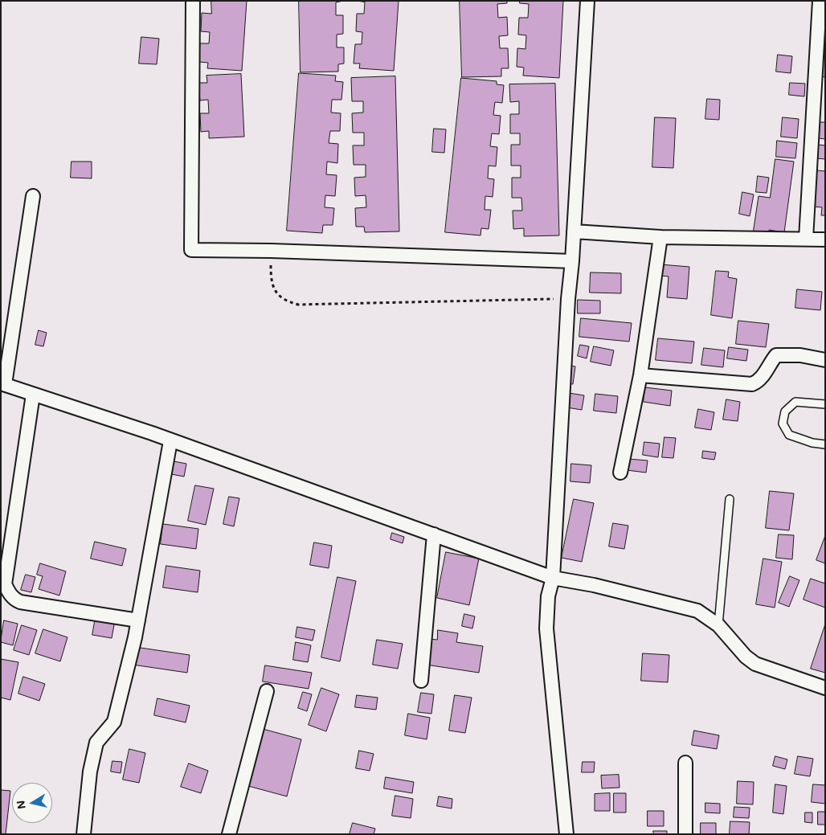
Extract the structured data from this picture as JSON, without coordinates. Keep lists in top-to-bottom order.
{
  "north": "left"
}
